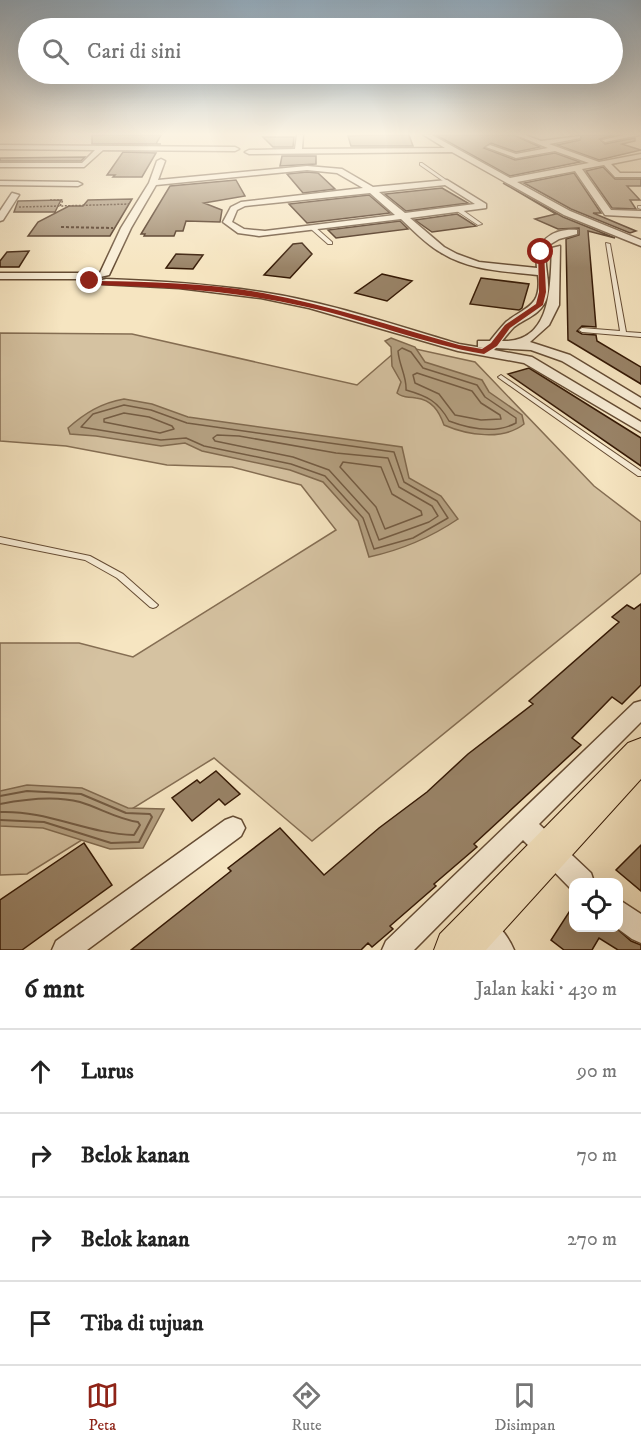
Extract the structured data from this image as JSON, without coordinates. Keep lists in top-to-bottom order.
{
  "page": {
    "search": "Cari di sini",
    "heading": ["6 mnt", "Jalan kaki · 430 m"],
    "list": [
      ["Lurus", "90 m"],
      ["Belok kanan", "70 m"],
      ["Belok kanan", "270 m"],
      "Tiba di tujuan"
    ],
    "nav": ["Peta", "Rute", "Disimpan"]
  }
}
